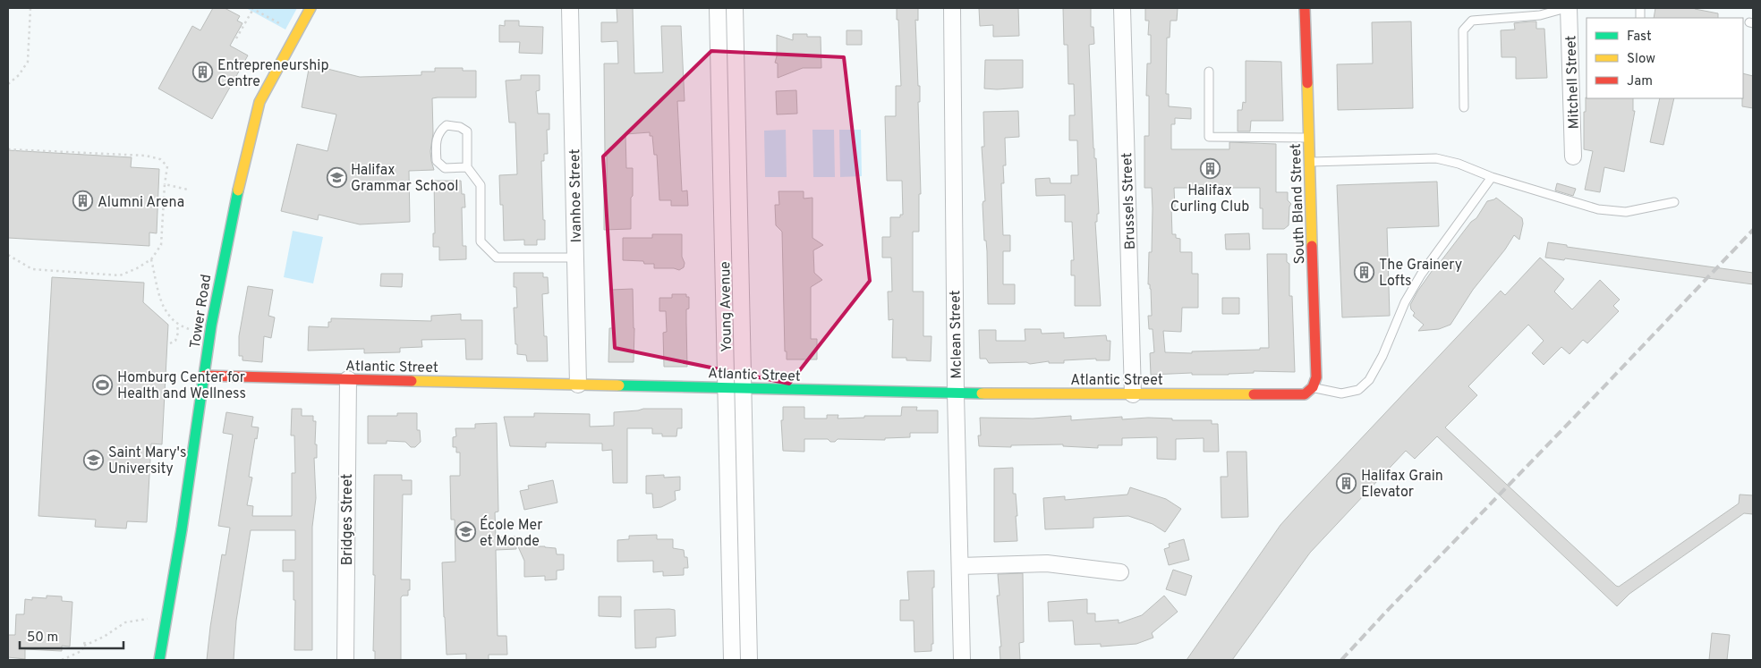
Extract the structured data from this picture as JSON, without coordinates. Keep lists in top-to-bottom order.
{
  "streets": {
    "street": [
      "Mitchell Street",
      "Ivanhoe Street",
      "Brussels Street",
      "South Bland Street",
      "Young Avenue",
      "Tower Road",
      "Mclean Street",
      "Atlantic Street",
      "Bridges Street"
    ]
  },
  "crossings": [
    ["Ivanhoe Street", "Atlantic Street"],
    ["Brussels Street", "Atlantic Street"],
    ["South Bland Street", "Atlantic Street"],
    ["Young Avenue", "Atlantic Street"],
    ["Tower Road", "Atlantic Street"],
    ["Mclean Street", "Atlantic Street"],
    ["Atlantic Street", "Bridges Street"]
  ],
  "places": {
    "building": [
      "Entrepreneurship Centre",
      "Halifax Curling Club",
      "Alumni Arena",
      "The Grainery Lofts",
      "Halifax Grain Elevator"
    ],
    "school or university": ["Halifax Grammar School", "Saint Mary's University", "École Mer et Monde"],
    "sports": ["Homburg Center for Health and Wellness"]
  },
  "legend": ["Fast", "Slow", "Jam"],
  "scale_bar": "50 m"
}
